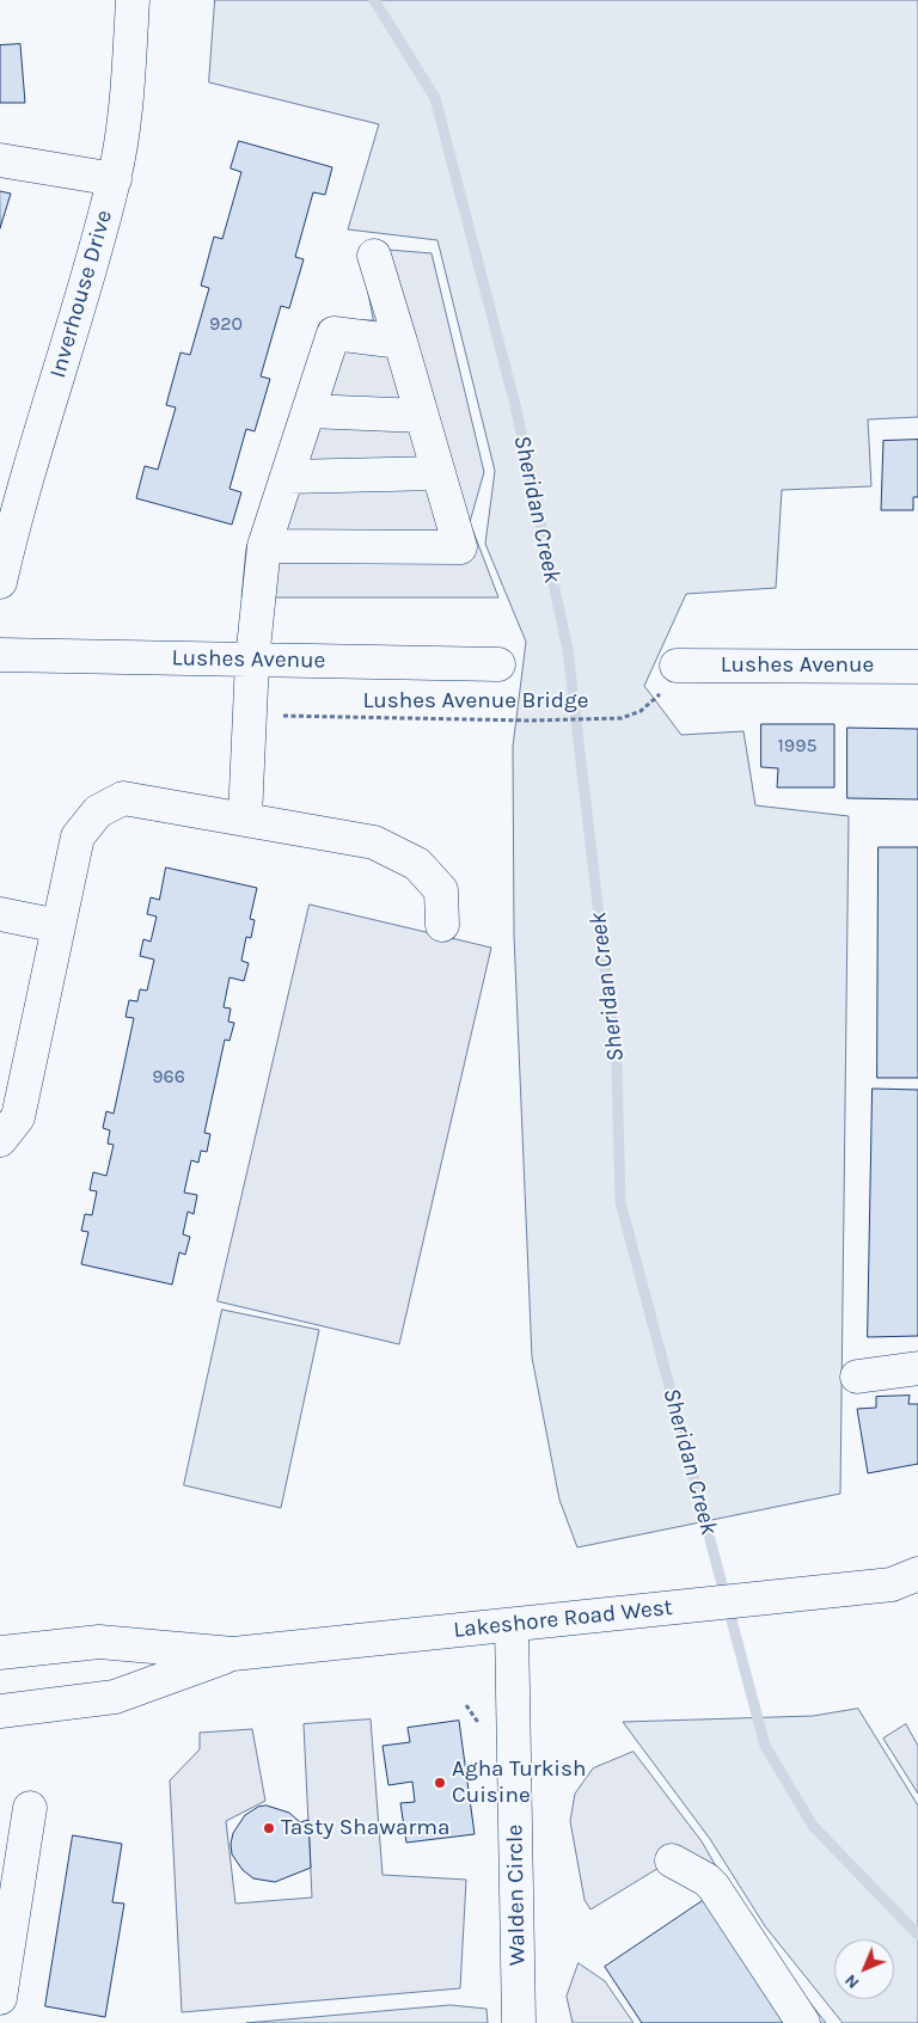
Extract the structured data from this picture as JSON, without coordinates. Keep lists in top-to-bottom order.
{
  "streets": {
    "street": [
      "Inverhouse Drive",
      "Lushes Avenue",
      "Lakeshore Road West",
      "Walden Circle"
    ],
    "path": ["Lushes Avenue Bridge"]
  },
  "crossings": [
    ["Lushes Avenue", "Lushes Avenue Bridge"],
    ["Lakeshore Road West", "Walden Circle"]
  ],
  "water": ["Sheridan Creek"],
  "places": ["Agha Turkish Cuisine", "Tasty Shawarma"],
  "house_numbers": ["920", "1995", "966"],
  "north": "bottom left"
}
